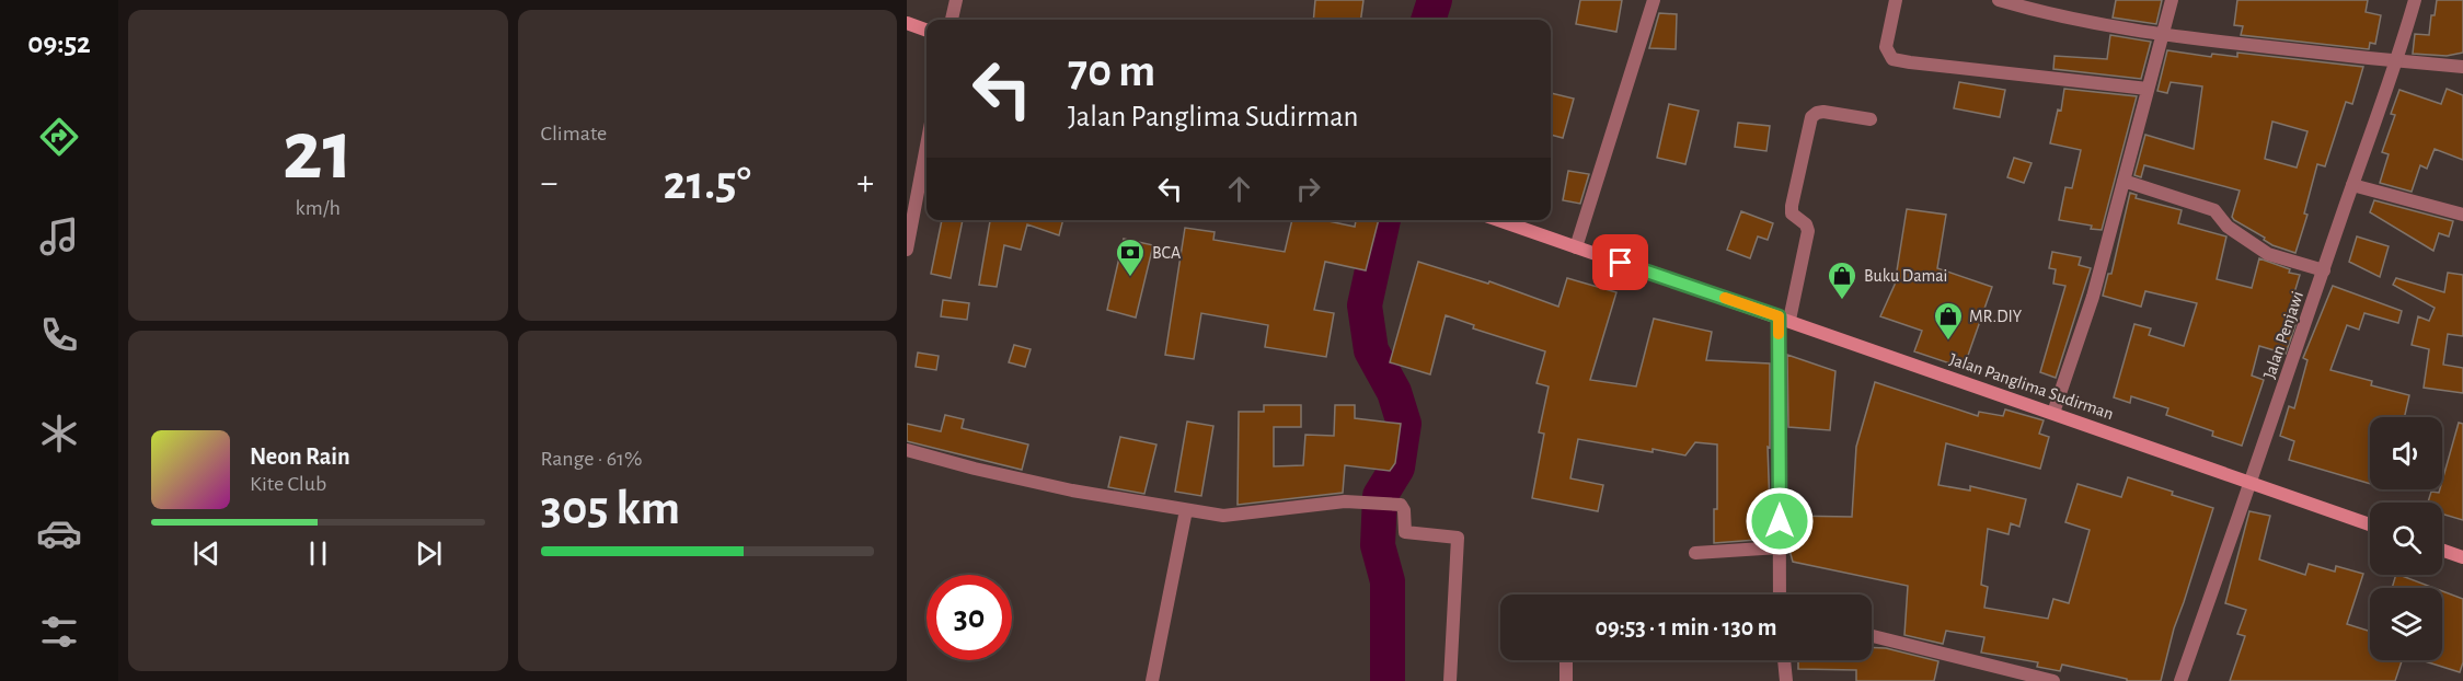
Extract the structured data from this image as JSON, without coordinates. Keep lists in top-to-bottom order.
{
  "streets": {
    "main road": ["Jalan Panglima Sudirman"],
    "street": ["Jalan Penjawi"]
  },
  "crossings": [
    ["Jalan Penjawi", "Jalan Panglima Sudirman"]
  ],
  "places": {
    "bank": ["BCA"],
    "shop": ["Buku Damai", "MR.DIY"]
  },
  "page": {
    "tabs": "09:52",
    "tile": [
      ["21", "km/h"],
      "Climate",
      ["Range · 61%", "305 km"]
    ],
    "turn": ["70 m", "Jalan Panglima Sudirman"],
    "heat": ["−", "21.5°", "+"],
    "song": ["Neon Rain", "Kite Club"],
    "limit": "30",
    "trip": "09:53 · 1 min · 130 m"
  }
}
